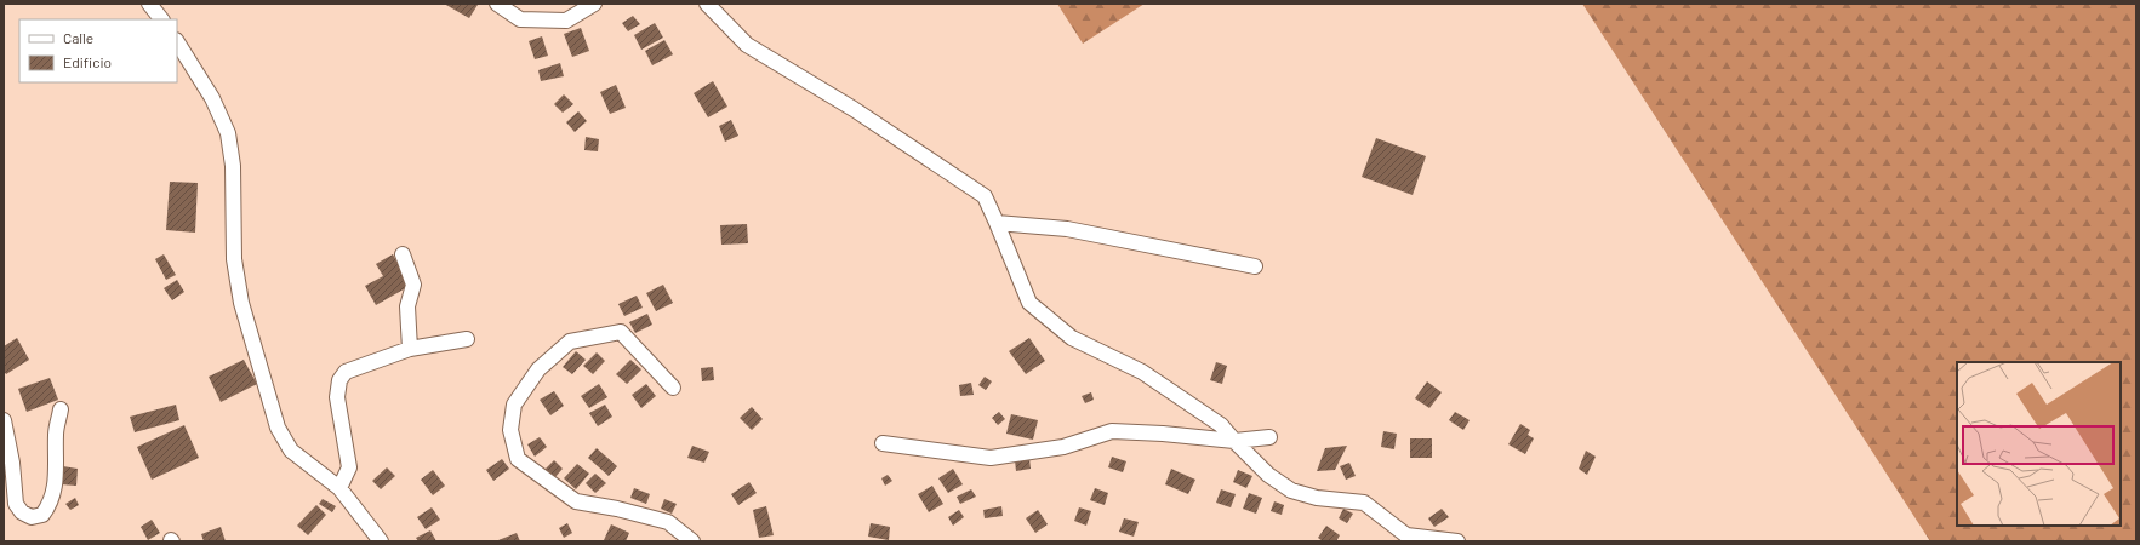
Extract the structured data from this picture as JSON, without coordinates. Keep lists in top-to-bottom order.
{
  "legend": ["Calle", "Edificio"]
}
